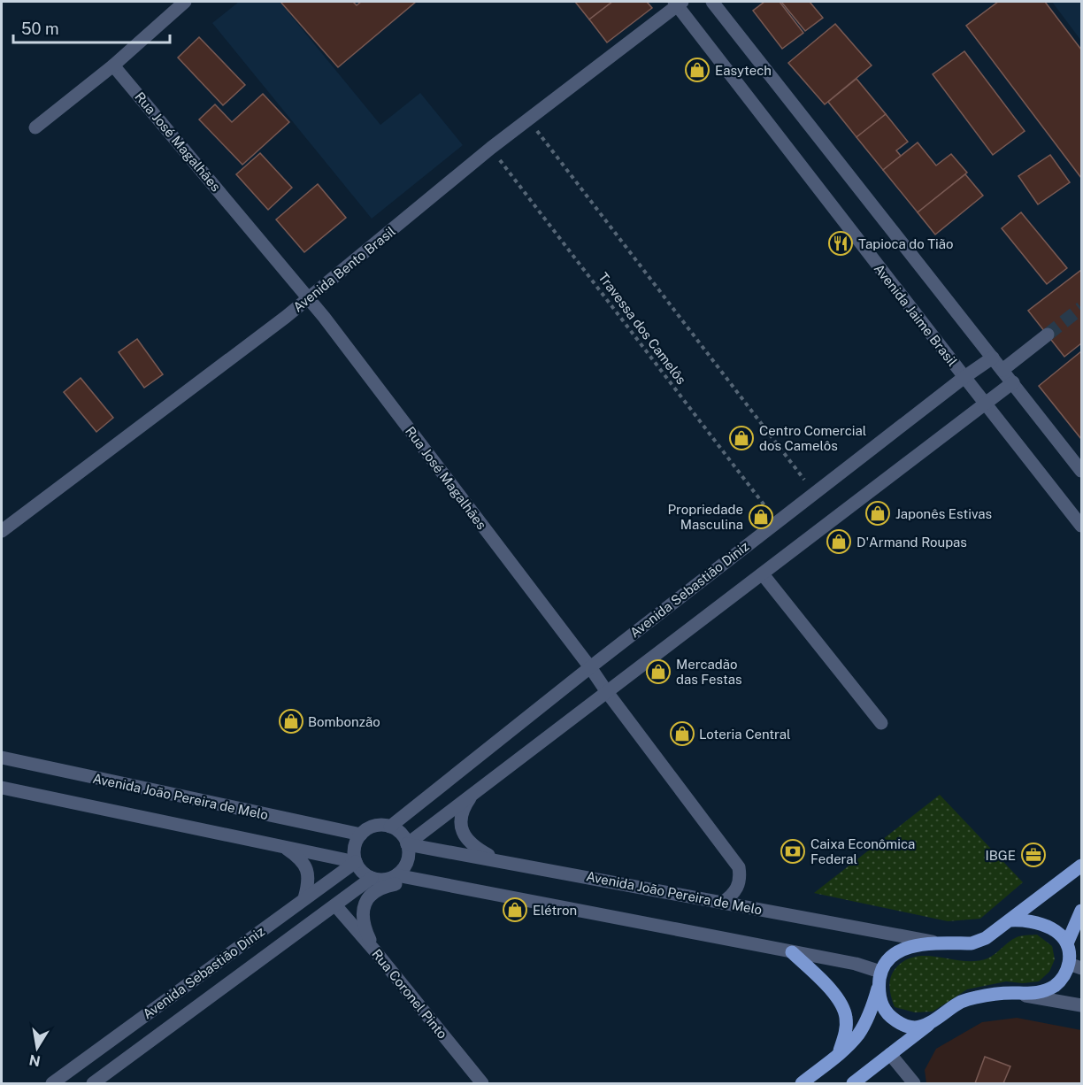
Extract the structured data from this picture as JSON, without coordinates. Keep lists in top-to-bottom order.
{
  "streets": {
    "street": [
      "Rua José Magalhães",
      "Avenida Bento Brasil",
      "Avenida Jaime Brasil",
      "Avenida Sebastião Diniz",
      "Avenida João Pereira de Melo",
      "Rua Coronel Pinto"
    ],
    "path": ["Travessa dos Camelôs"]
  },
  "crossings": [
    ["Rua José Magalhães", "Avenida Bento Brasil"],
    ["Rua José Magalhães", "Avenida Sebastião Diniz"],
    ["Rua José Magalhães", "Avenida João Pereira de Melo"],
    ["Avenida Bento Brasil", "Avenida Jaime Brasil"],
    ["Avenida Bento Brasil", "Travessa dos Camelôs"],
    ["Avenida Jaime Brasil", "Avenida Sebastião Diniz"],
    ["Travessa dos Camelôs", "Avenida Sebastião Diniz"],
    ["Avenida Sebastião Diniz", "Avenida João Pereira de Melo"],
    ["Avenida Sebastião Diniz", "Rua Coronel Pinto"]
  ],
  "places": {
    "shop": [
      "Easytech",
      "Centro Comercial dos Camelôs",
      "Japonês Estivas",
      "Propriedade Masculina",
      "D'Armand Roupas",
      "Mercadão das Festas",
      "Bombonzão",
      "Loteria Central",
      "Elétron"
    ],
    "restaurant": ["Tapioca do Tião"],
    "bank": ["Caixa Econômica Federal"],
    "office": ["IBGE"]
  },
  "scale_bar": "50 m",
  "north": "bottom"
}
